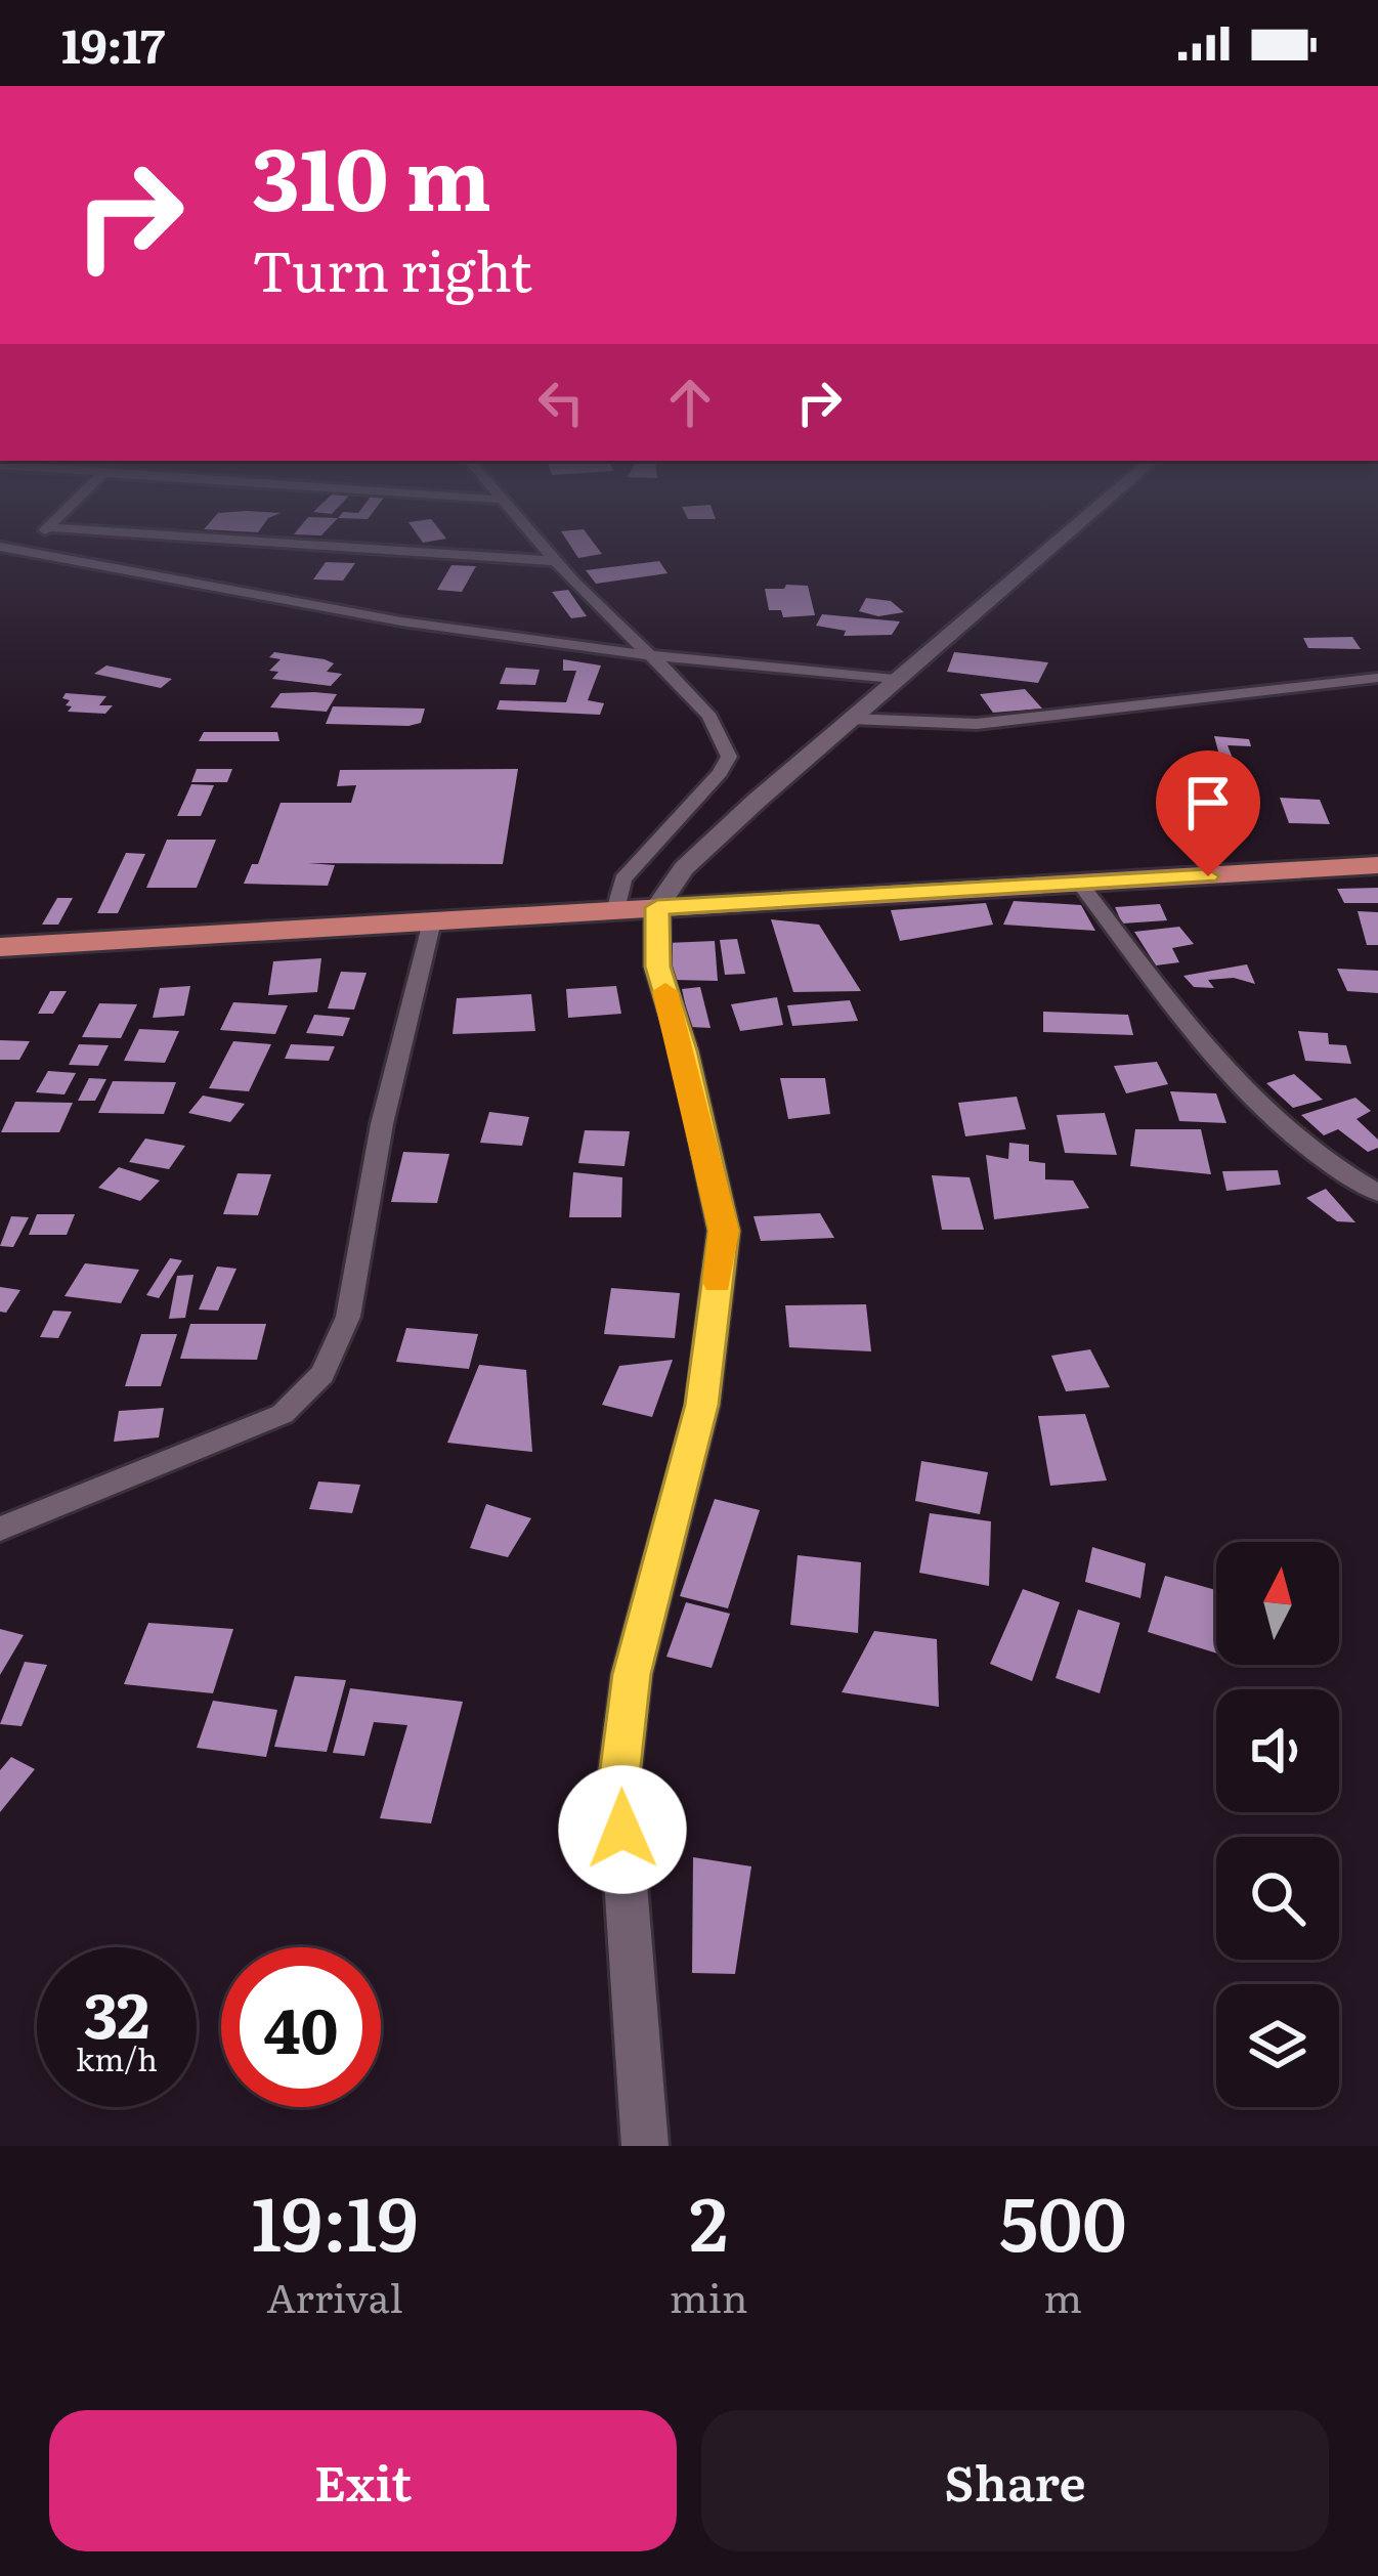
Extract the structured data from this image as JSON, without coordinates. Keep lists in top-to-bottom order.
{
  "north": "top",
  "page": {
    "status": "19:17",
    "turn": ["310 m", "Turn right"],
    "speed": "32 km/h",
    "limit": "40",
    "eta": [
      "19:19",
      "Arrival",
      "2",
      "min",
      "500",
      "m"
    ],
    "buttons": ["Exit", "Share"]
  }
}
